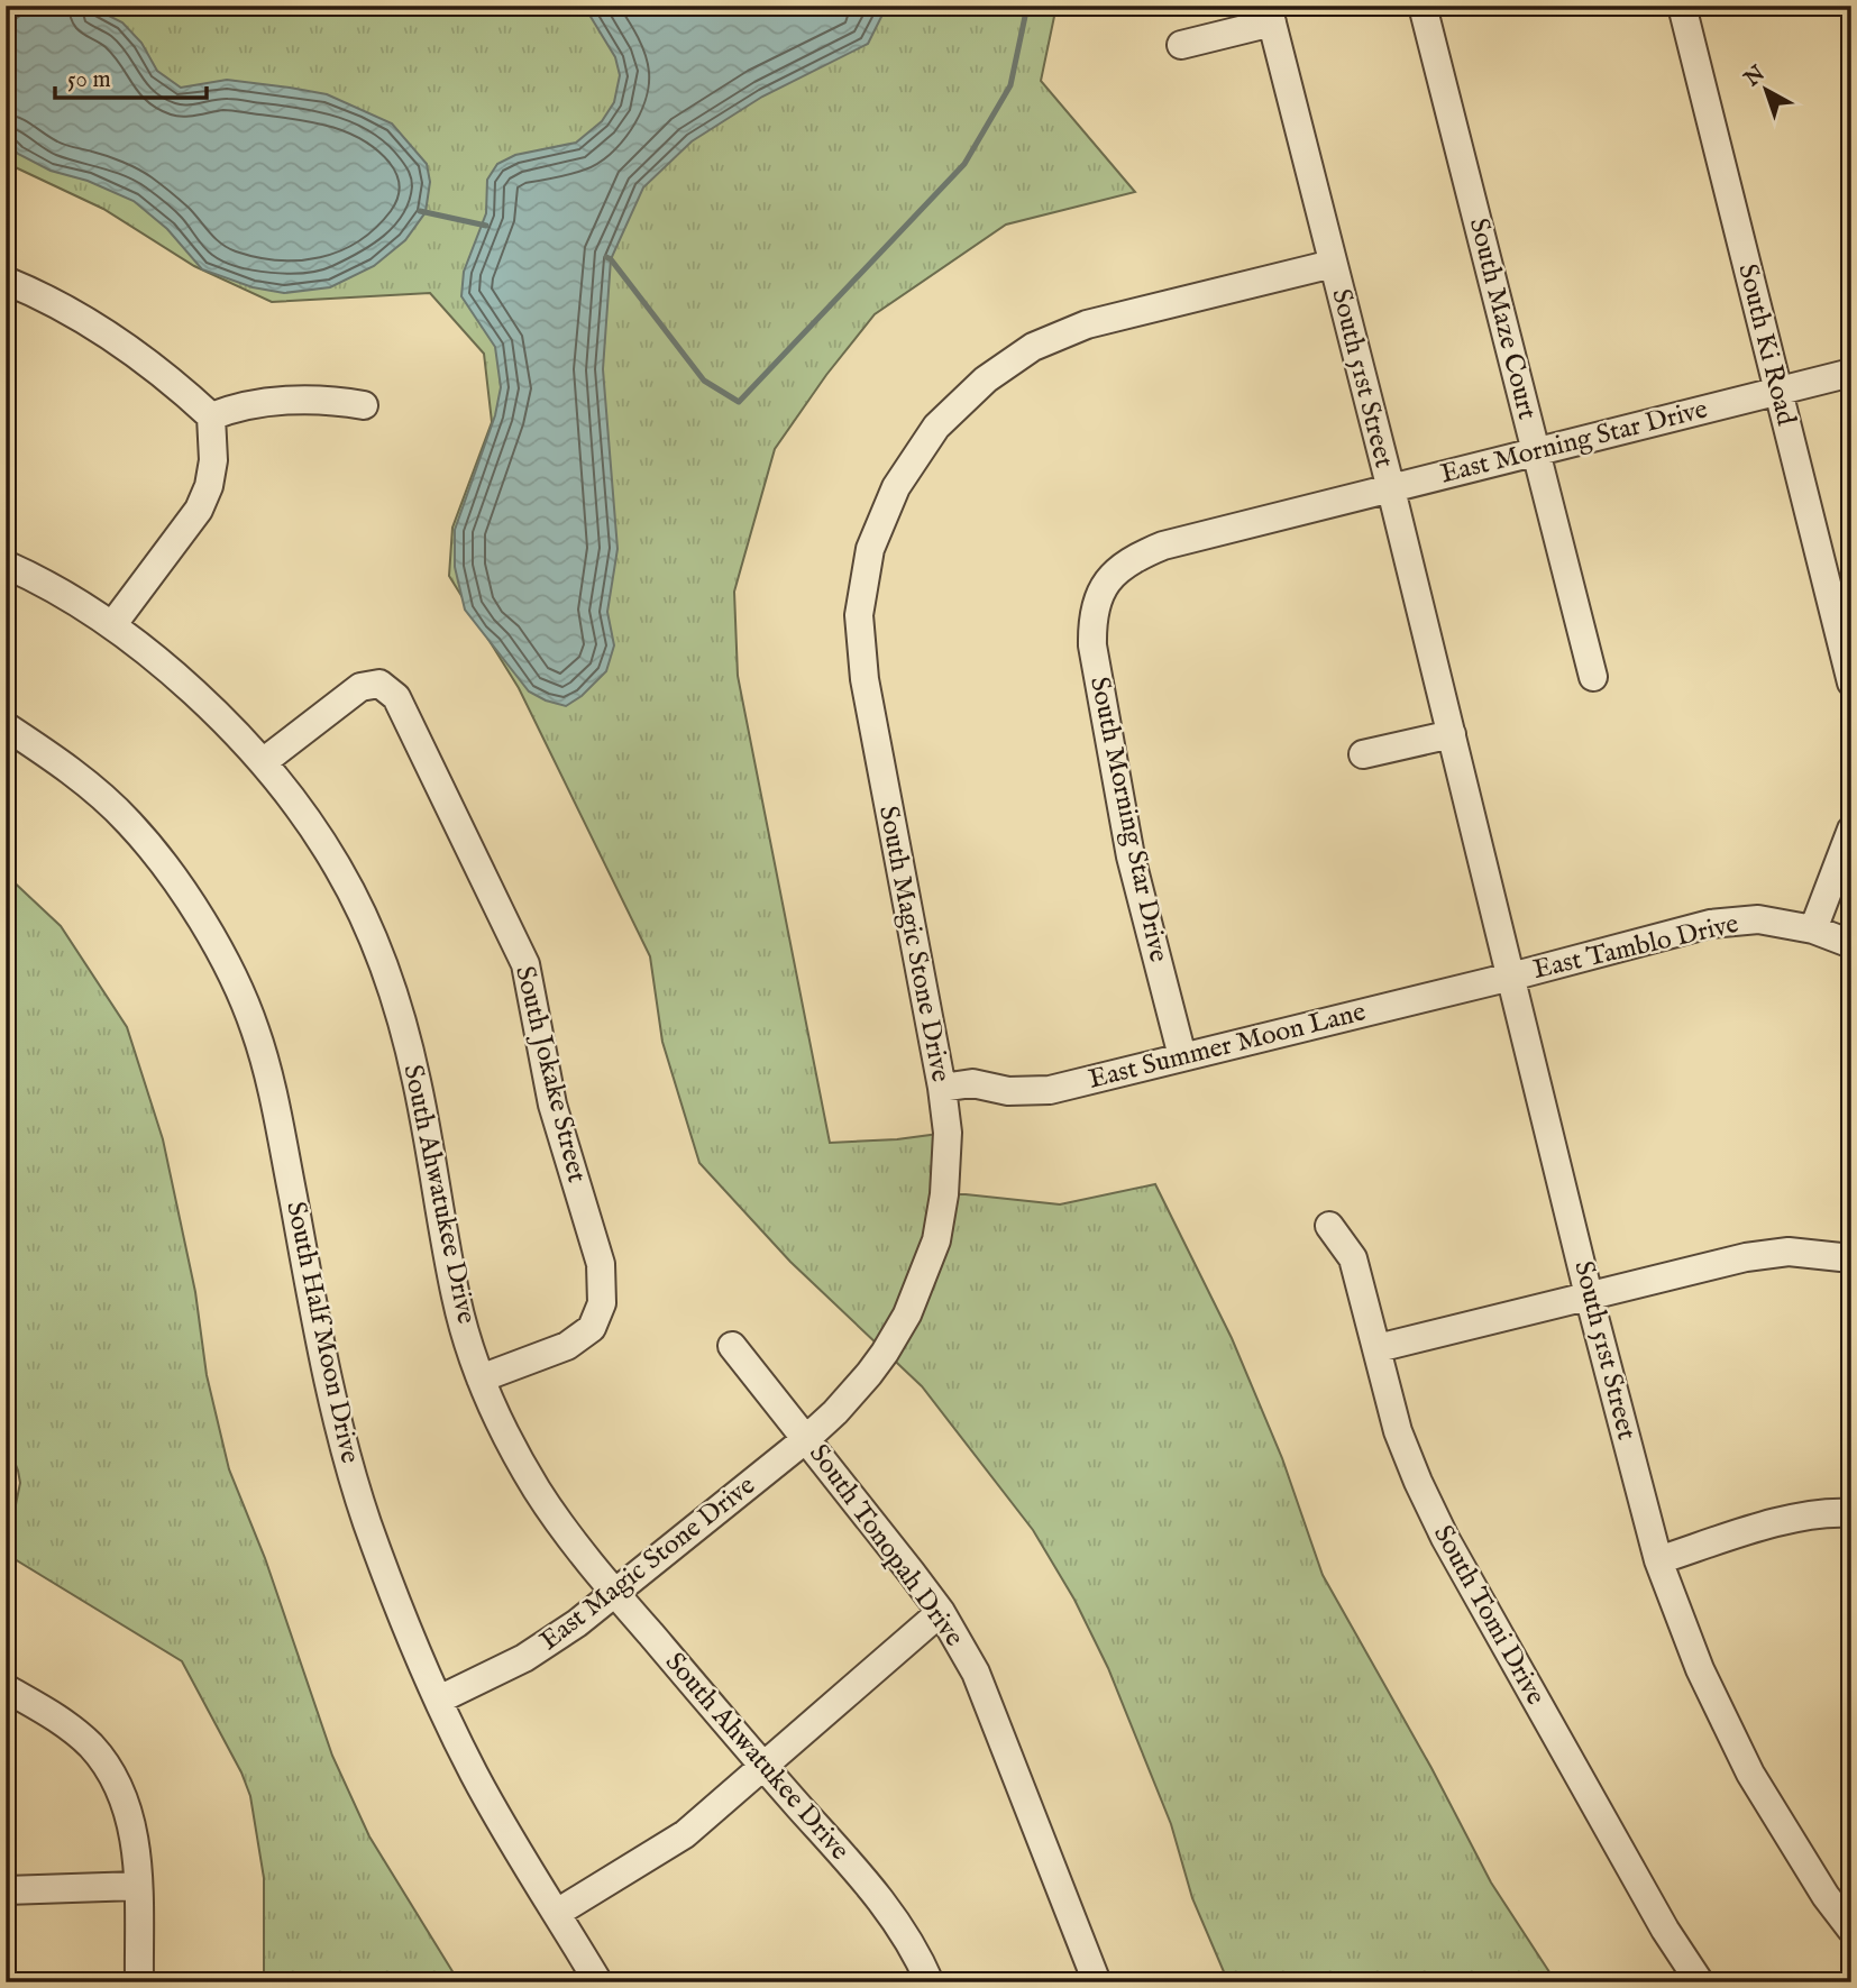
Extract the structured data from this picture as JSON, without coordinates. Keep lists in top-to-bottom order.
{
  "streets": {
    "street": [
      "South Maze Court",
      "South Ki Road",
      "South 51st Street",
      "East Morning Star Drive",
      "South Morning Star Drive",
      "South Magic Stone Drive",
      "East Tamblo Drive",
      "East Summer Moon Lane",
      "South Jokake Street",
      "South Ahwatukee Drive",
      "South Half Moon Drive",
      "South Tonopah Drive",
      "East Magic Stone Drive",
      "South Tomi Drive"
    ]
  },
  "crossings": [
    ["South Maze Court", "East Morning Star Drive"],
    ["South Ki Road", "East Morning Star Drive"],
    ["South 51st Street", "East Morning Star Drive"],
    ["South 51st Street", "South Magic Stone Drive"],
    ["South 51st Street", "East Tamblo Drive"],
    ["South 51st Street", "East Summer Moon Lane"],
    ["East Morning Star Drive", "South Morning Star Drive"],
    ["South Morning Star Drive", "East Summer Moon Lane"],
    ["South Magic Stone Drive", "East Summer Moon Lane"],
    ["South Magic Stone Drive", "South Tonopah Drive"],
    ["South Magic Stone Drive", "East Magic Stone Drive"],
    ["East Tamblo Drive", "East Summer Moon Lane"],
    ["South Jokake Street", "South Ahwatukee Drive"],
    ["South Ahwatukee Drive", "East Magic Stone Drive"],
    ["South Half Moon Drive", "East Magic Stone Drive"],
    ["South Tonopah Drive", "East Magic Stone Drive"]
  ],
  "scale_bar": "50 m",
  "north": "top left"
}
